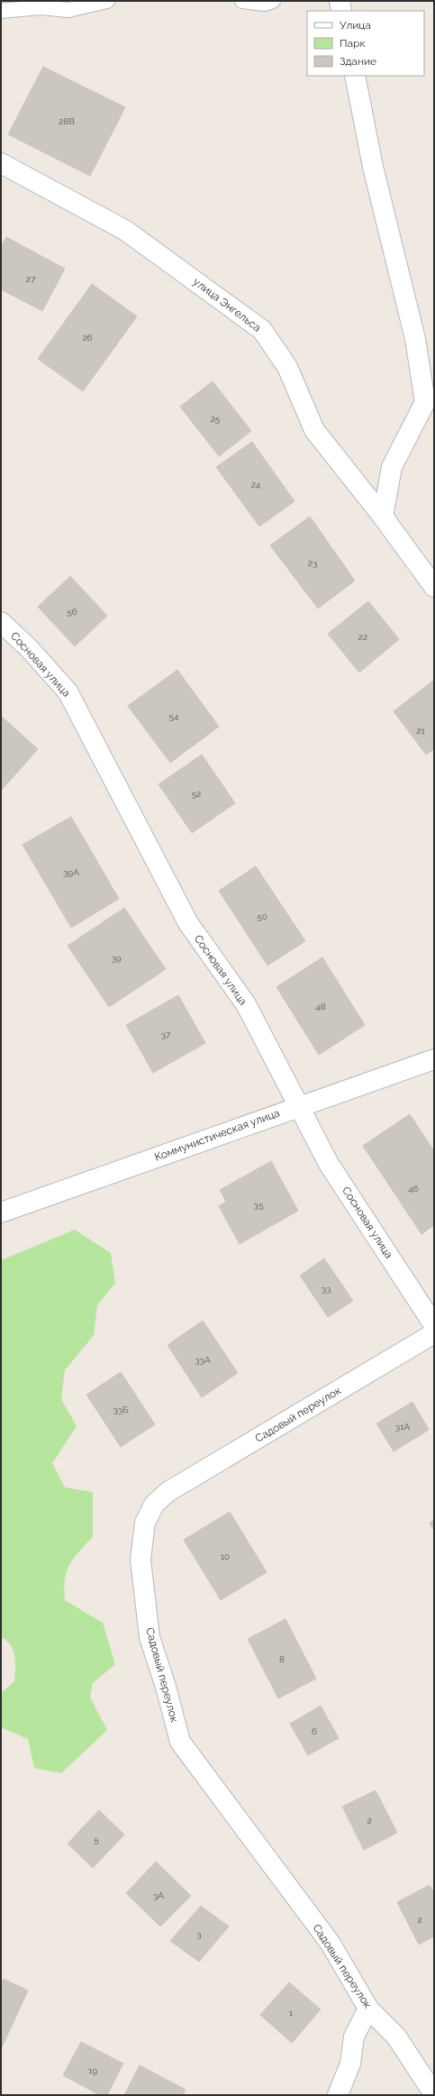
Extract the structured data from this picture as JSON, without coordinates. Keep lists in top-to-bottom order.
{
  "streets": {
    "street": [
      "улица Энгельса",
      "Сосновая улица",
      "Коммунистическая улица",
      "Садовый переулок"
    ]
  },
  "crossings": [
    ["Сосновая улица", "Коммунистическая улица"]
  ],
  "house_numbers": [
    "28В",
    "27",
    "26",
    "25",
    "24",
    "23",
    "56",
    "22",
    "54",
    "21",
    "52",
    "39А",
    "50",
    "39",
    "48",
    "37",
    "46",
    "35",
    "33",
    "33А",
    "33Б",
    "31А",
    "10",
    "8",
    "6",
    "2",
    "5",
    "3А",
    "2",
    "3",
    "1",
    "19"
  ],
  "legend": ["Улица", "Парк", "Здание"]
}
